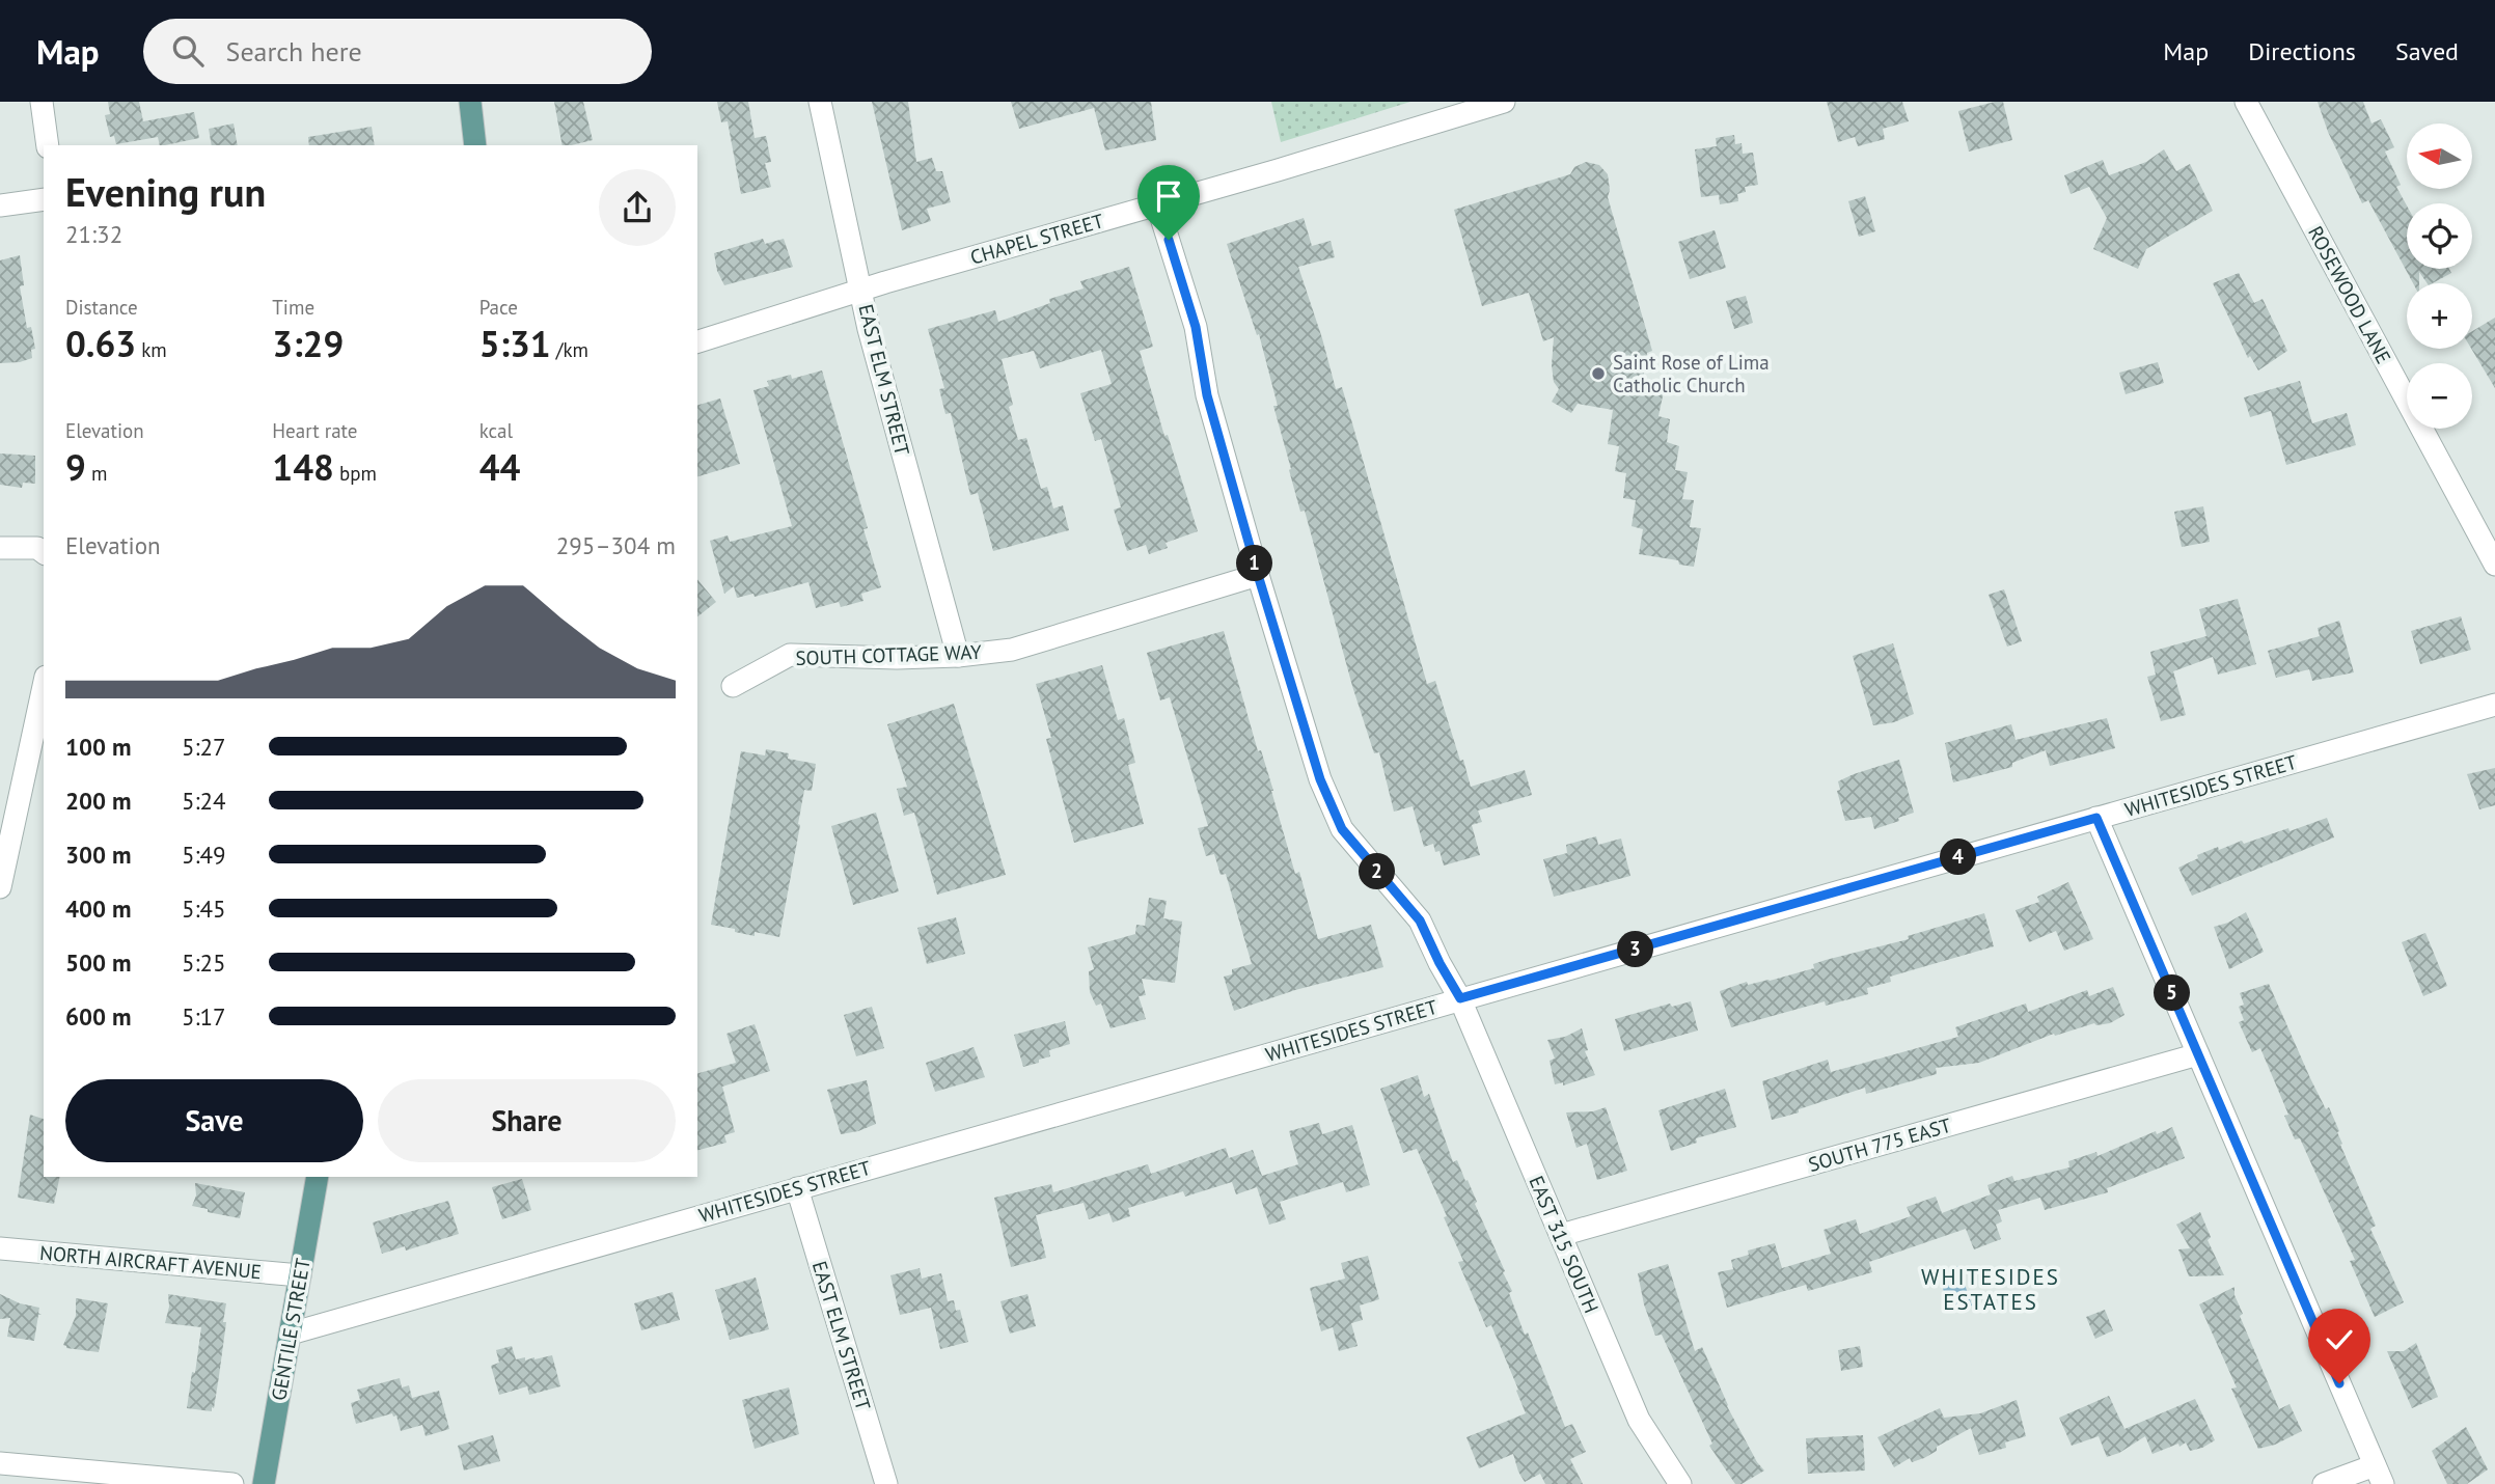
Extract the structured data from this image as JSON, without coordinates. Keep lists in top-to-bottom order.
{
  "streets": {
    "main road": ["GENTILE STREET"],
    "street": [
      "CHAPEL STREET",
      "ROSEWOOD LANE",
      "EAST ELM STREET",
      "SOUTH COTTAGE WAY",
      "WHITESIDES STREET",
      "SOUTH 775 EAST",
      "EAST 315 SOUTH",
      "NORTH AIRCRAFT AVENUE"
    ]
  },
  "crossings": [
    ["CHAPEL STREET", "EAST ELM STREET"],
    ["CHAPEL STREET", "EAST 315 SOUTH"],
    ["EAST ELM STREET", "SOUTH COTTAGE WAY"],
    ["EAST ELM STREET", "WHITESIDES STREET"],
    ["SOUTH COTTAGE WAY", "EAST 315 SOUTH"],
    ["WHITESIDES STREET", "EAST 315 SOUTH"],
    ["WHITESIDES STREET", "GENTILE STREET"],
    ["SOUTH 775 EAST", "EAST 315 SOUTH"],
    ["NORTH AIRCRAFT AVENUE", "GENTILE STREET"]
  ],
  "districts": ["WHITESIDES ESTATES"],
  "places": ["Saint Rose of Lima Catholic Church"],
  "north": "left",
  "page": {
    "header": "Map",
    "search": "Search here",
    "nav": ["Map", "Directions", "Saved"],
    "map_buttons": ["+", "−"],
    "heading": ["Evening run", "21:32"],
    "stats": [
      ["Distance", "0.63 km"],
      ["Time", "3:29"],
      ["Pace", "5:31 /km"],
      ["Elevation", "9 m"],
      ["Heart rate", "148 bpm"],
      ["kcal", "44"]
    ],
    "chart": ["Elevation", "295–304 m"],
    "pins": [
      "1",
      "4",
      "2",
      "3",
      "5"
    ],
    "list": [
      {
        "name": "100 m",
        "note": "5:27"
      },
      {
        "name": "200 m",
        "note": "5:24"
      },
      {
        "name": "300 m",
        "note": "5:49"
      },
      {
        "name": "400 m",
        "note": "5:45"
      },
      {
        "name": "500 m",
        "note": "5:25"
      },
      {
        "name": "600 m",
        "note": "5:17"
      }
    ],
    "buttons": ["Save", "Share"]
  }
}
